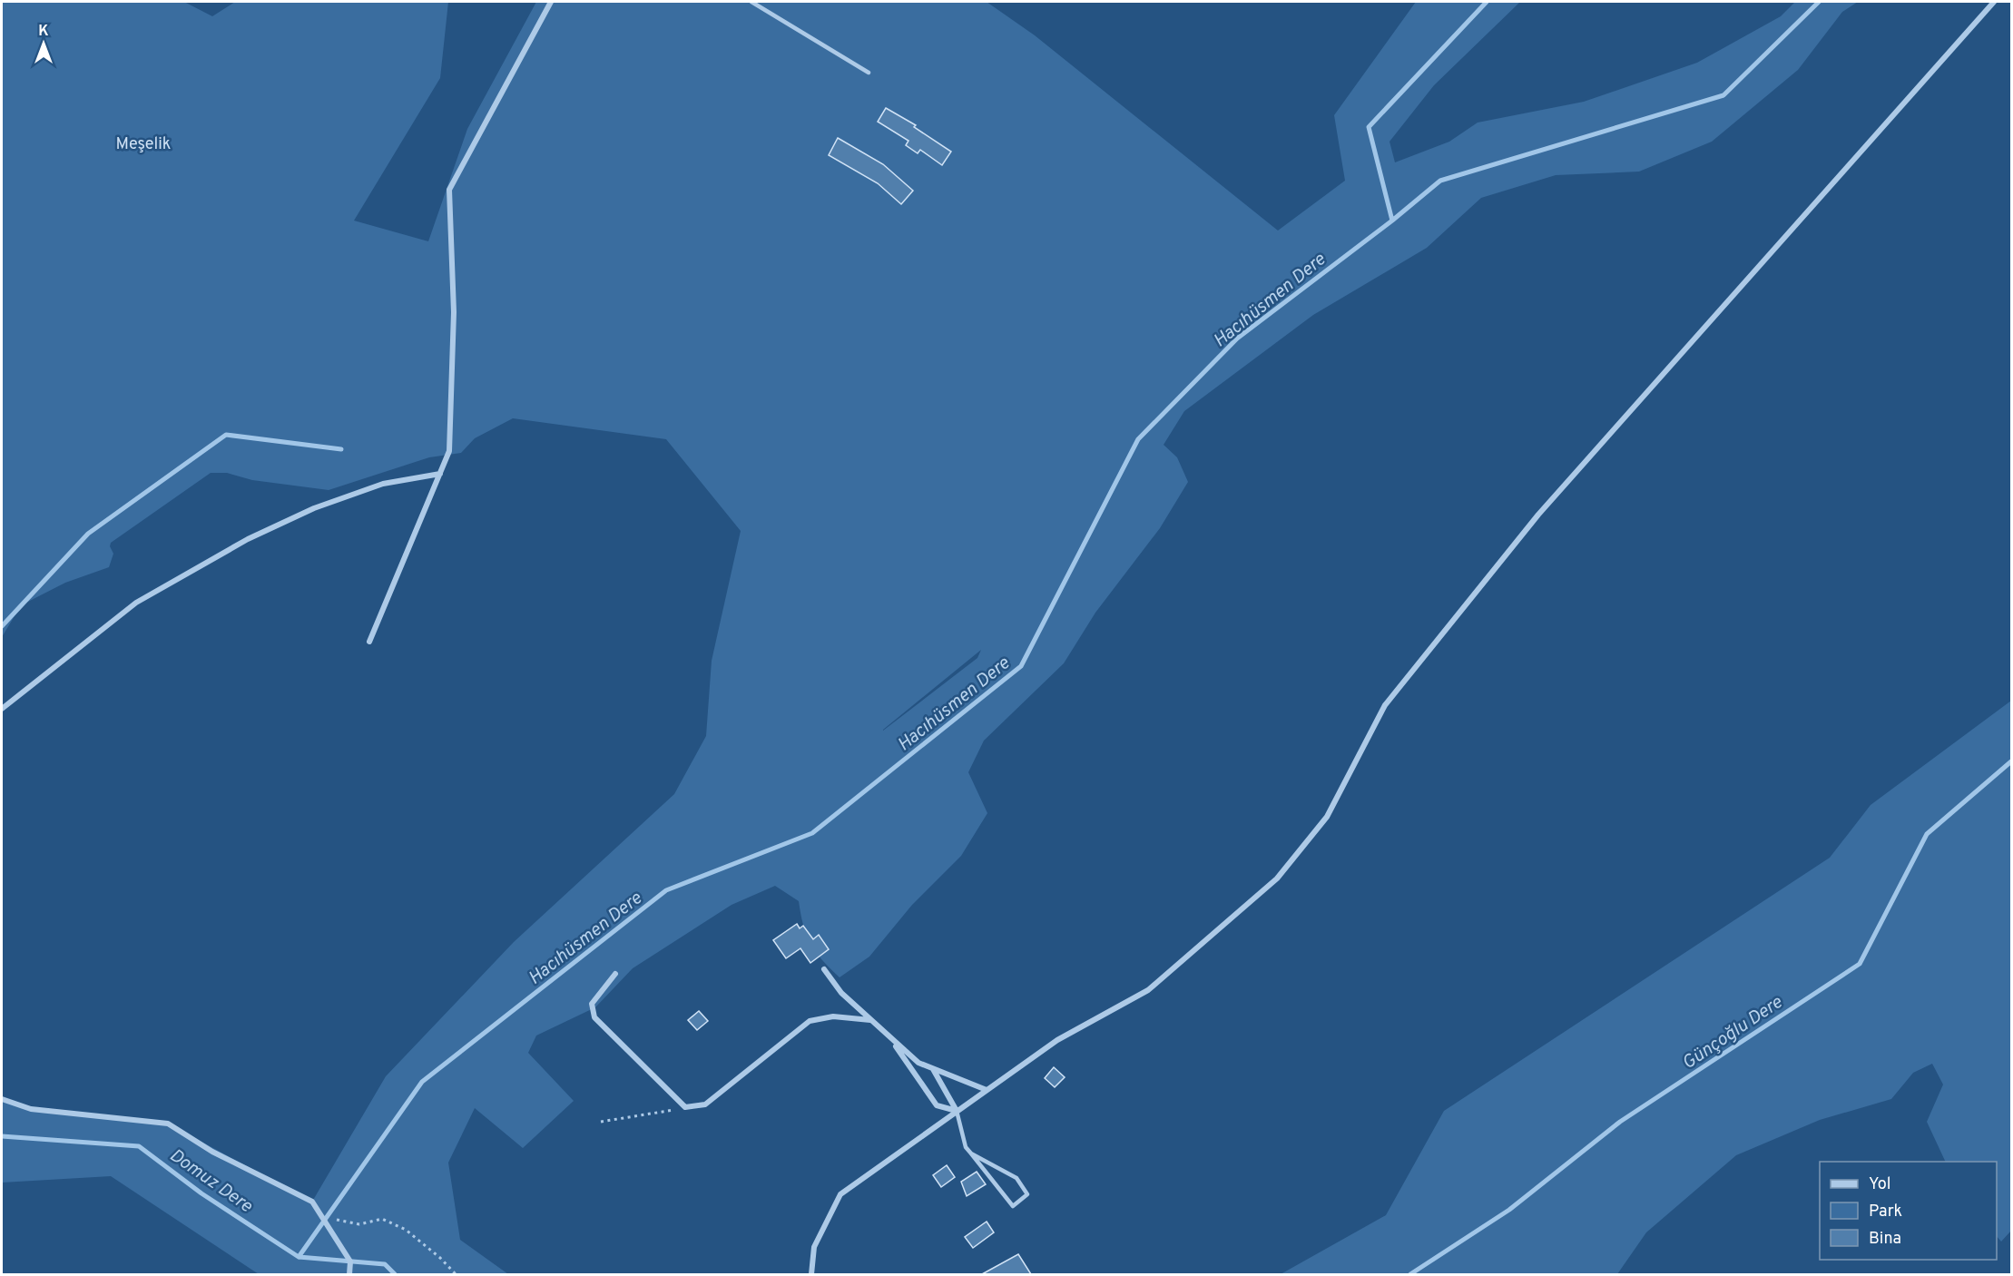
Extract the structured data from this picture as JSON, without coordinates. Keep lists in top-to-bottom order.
{
  "water": ["Hacıhüsmen Dere", "Günçoğlu Dere", "Domuz Dere"],
  "parks": ["Meşelik"],
  "legend": ["Yol", "Park", "Bina"],
  "north": "top"
}
